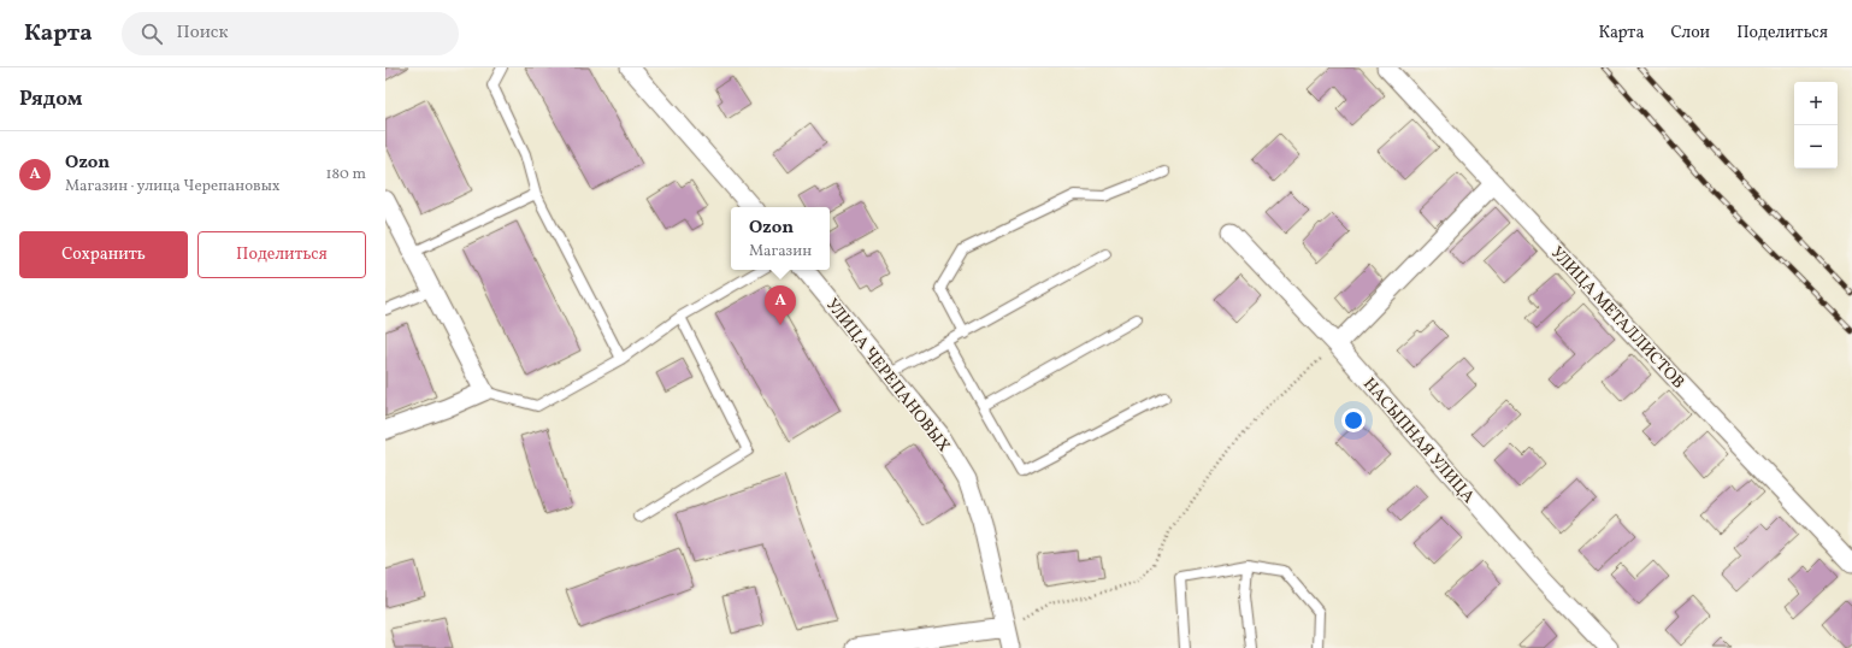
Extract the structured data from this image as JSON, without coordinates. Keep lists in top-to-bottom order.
{
  "streets": {
    "street": ["УЛИЦА МЕТАЛЛИСТОВ", "УЛИЦА ЧЕРЕПАНОВЫХ", "НАСЫПНАЯ УЛИЦА"]
  },
  "page": {
    "header": "Карта",
    "search": "Поиск",
    "nav": ["Карта", "Слои", "Поделиться"],
    "heading": "Рядом",
    "map_buttons": ["+", "−"],
    "list": [
      {
        "mark": "A",
        "name": "Ozon",
        "note": "Магазин · улица Черепановых",
        "value": "180 m"
      }
    ],
    "popup": ["Ozon", "Магазин"],
    "buttons": ["Сохранить", "Поделиться"],
    "pins": "A"
  }
}
